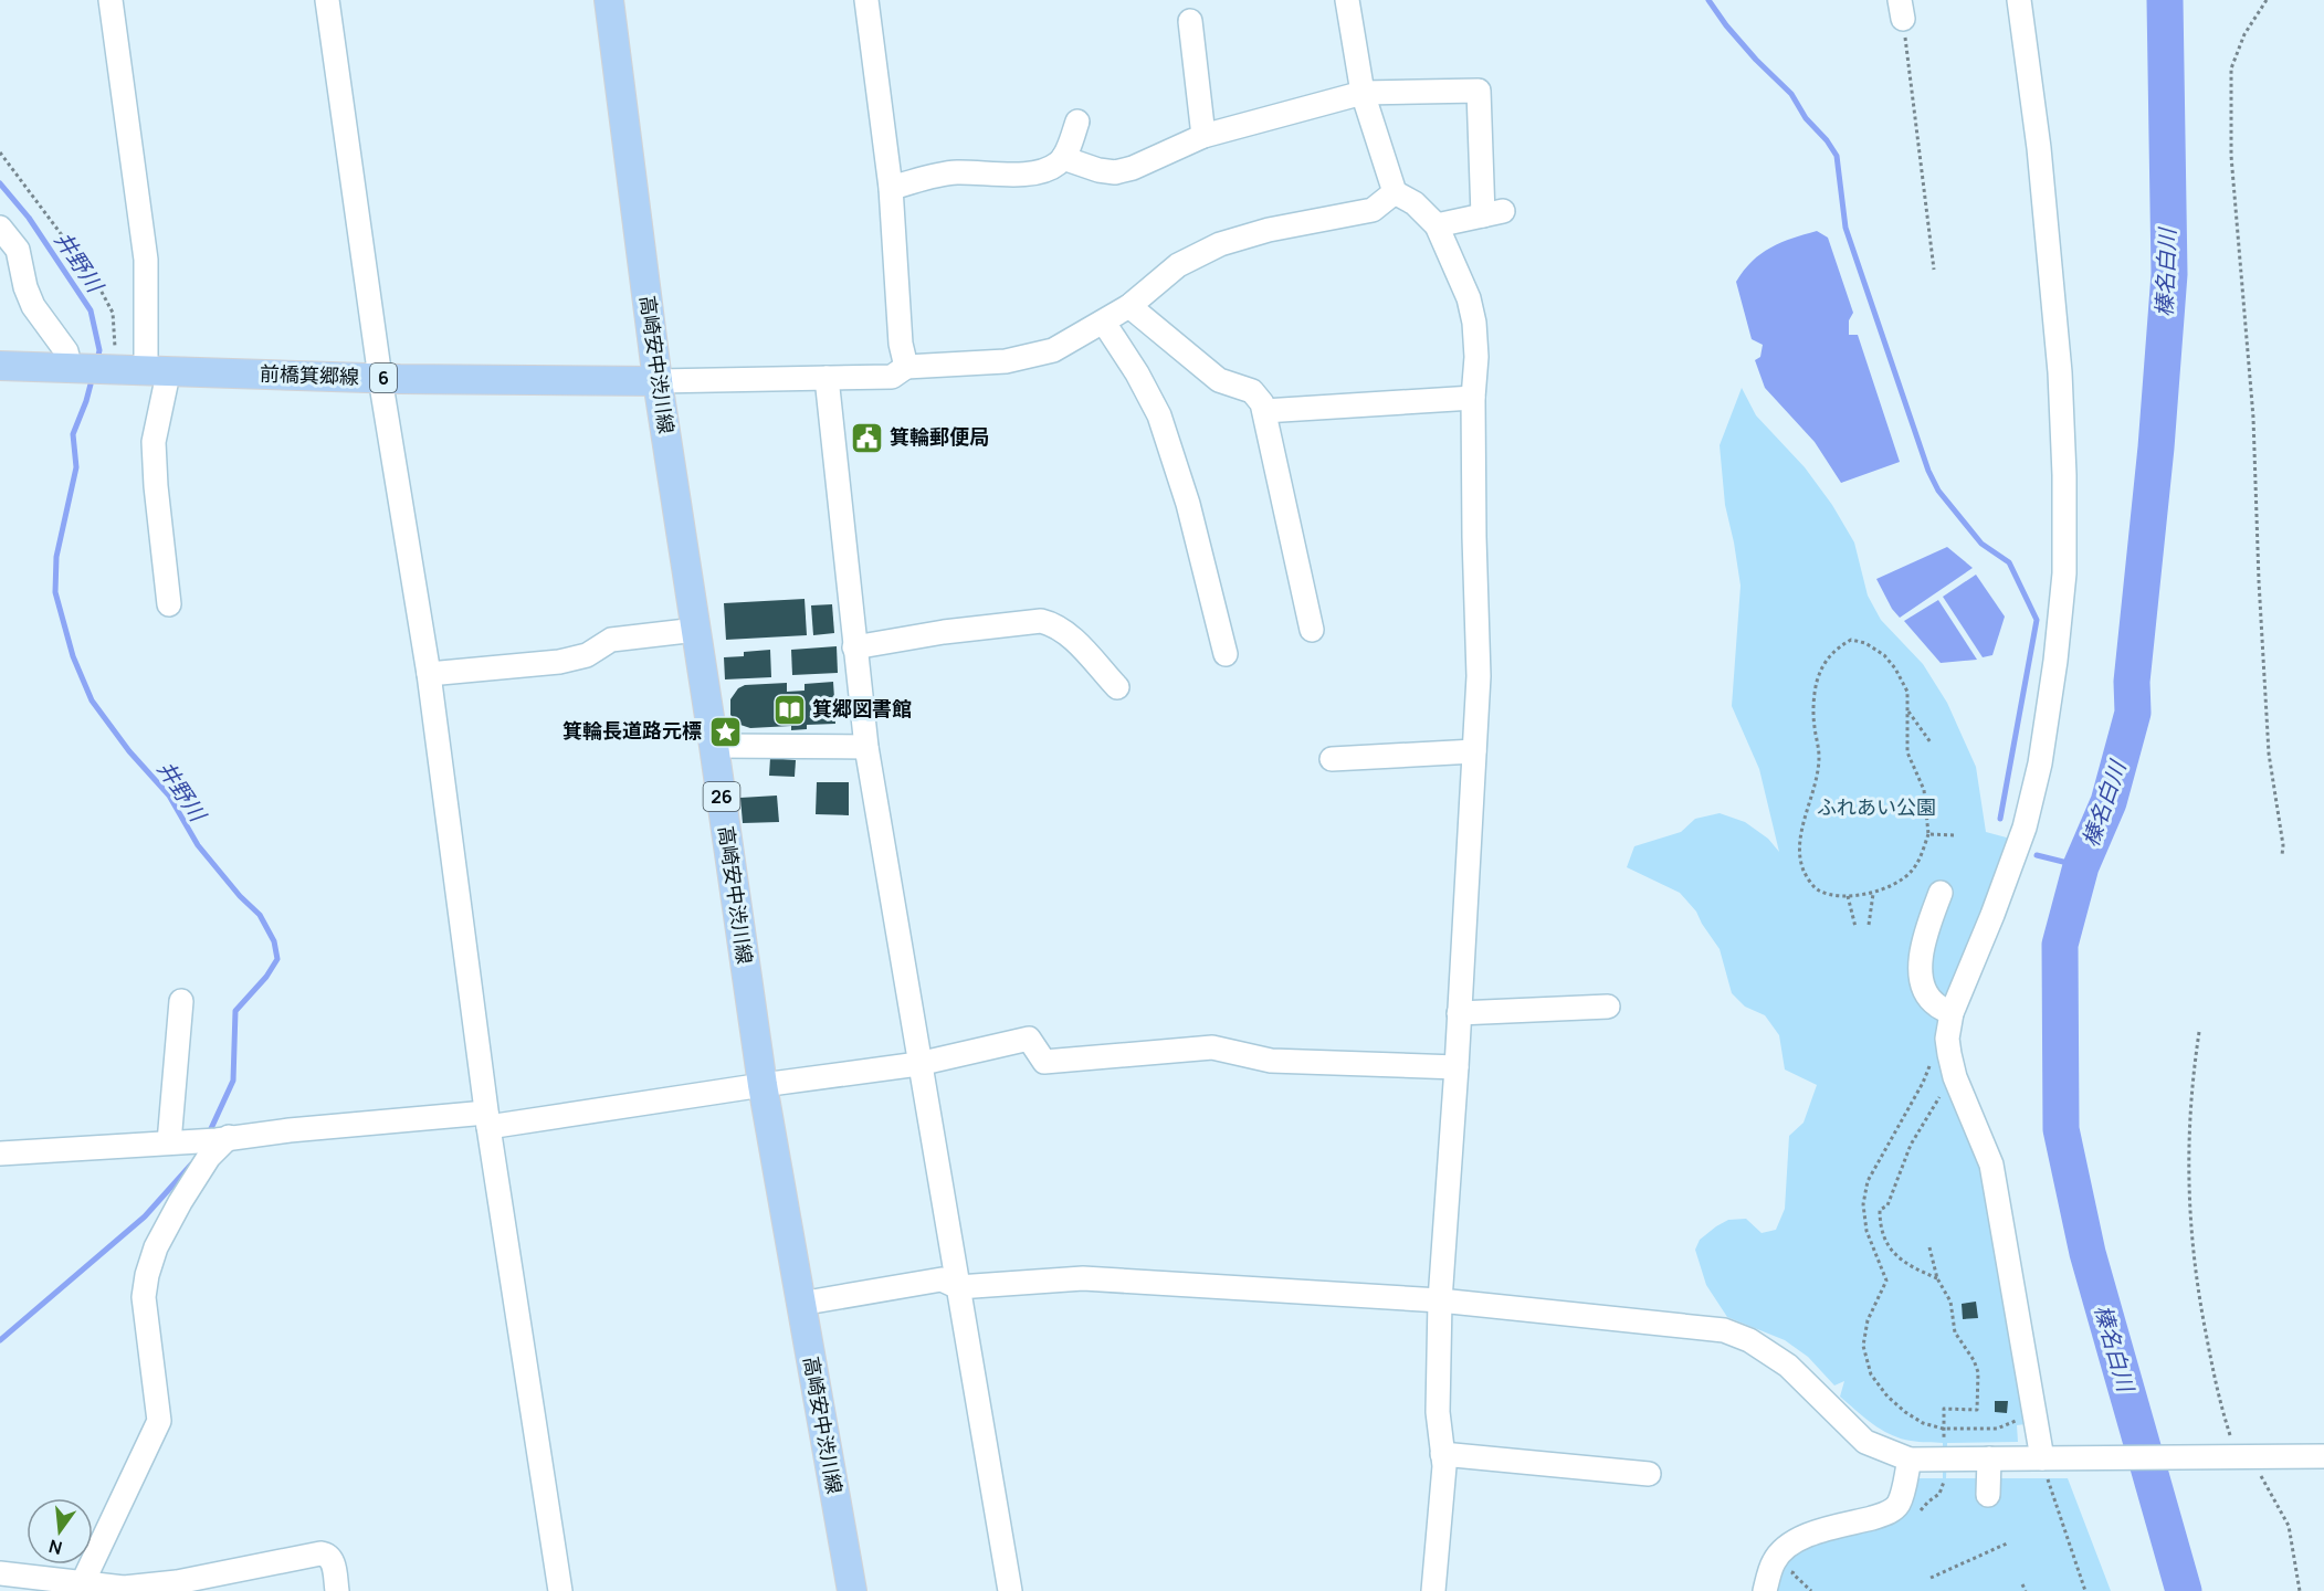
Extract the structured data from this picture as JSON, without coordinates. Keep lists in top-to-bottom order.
{
  "streets": {
    "main road": [
      "高崎安中渋川線",
      "前橋箕郷線",
      "6",
      "26"
    ]
  },
  "crossings": [
    ["高崎安中渋川線", "前橋箕郷線"]
  ],
  "water": ["井野川", "榛名白川"],
  "parks": ["ふれあい公園"],
  "places": {
    "public building": ["箕輪郵便局"],
    "library": ["箕郷図書館"],
    "place": ["箕輪長道路元標"]
  },
  "north": "bottom"
}
